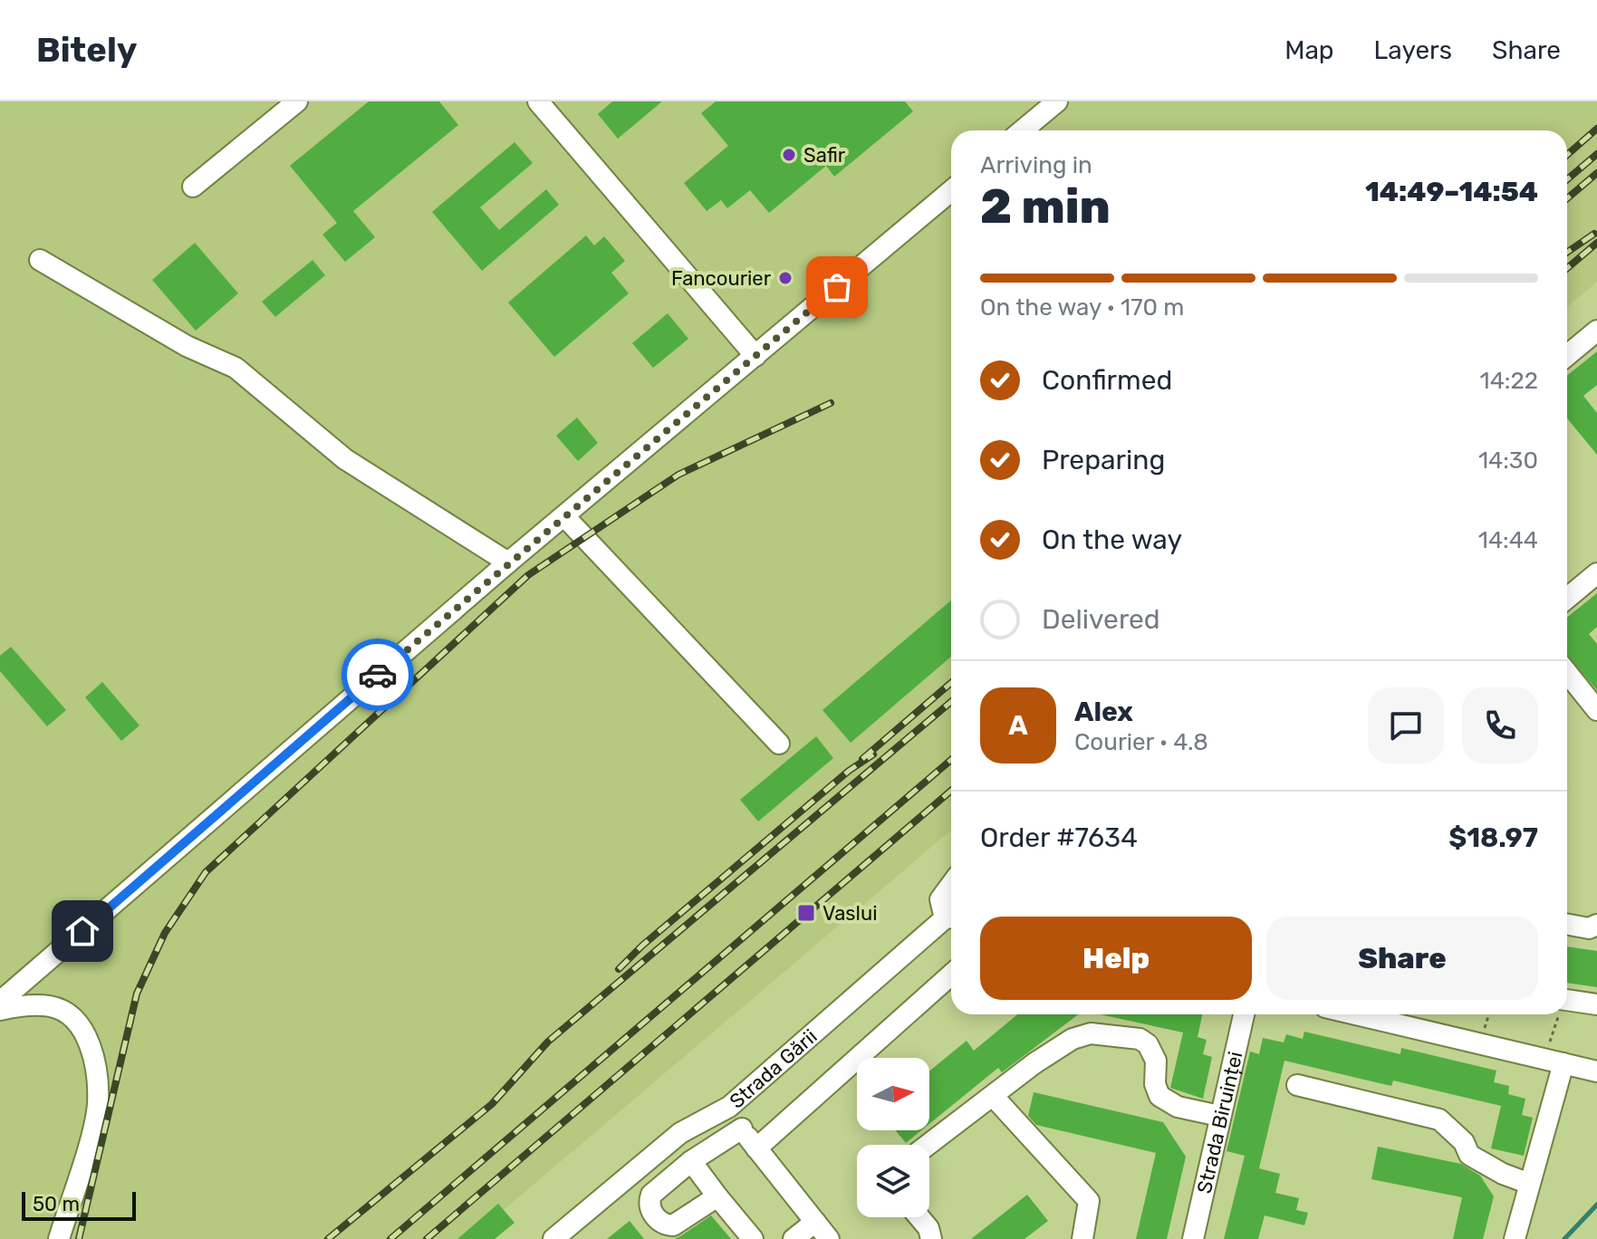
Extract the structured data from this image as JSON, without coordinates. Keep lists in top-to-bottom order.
{
  "streets": {
    "street": ["Strada Gării", "Strada Biruinței"]
  },
  "places": {
    "other": ["Safir", "Fancourier"],
    "transit": ["Vaslui"]
  },
  "scale_bar": "50 m",
  "north": "right",
  "page": {
    "header": "Bitely",
    "nav": ["Map", "Layers", "Share"],
    "heading": ["2 min", "Arriving in", "14:49–14:54"],
    "panel": [
      "Alex",
      "Courier · 4.8",
      "Order #7634",
      "$18.97"
    ],
    "bar": "On the way · 170 m",
    "list": [
      ["Confirmed", "14:22"],
      ["Preparing", "14:30"],
      ["On the way", "14:44"],
      "Delivered"
    ],
    "round": "A",
    "buttons": ["Help", "Share"],
    "scale": "50 m"
  }
}
